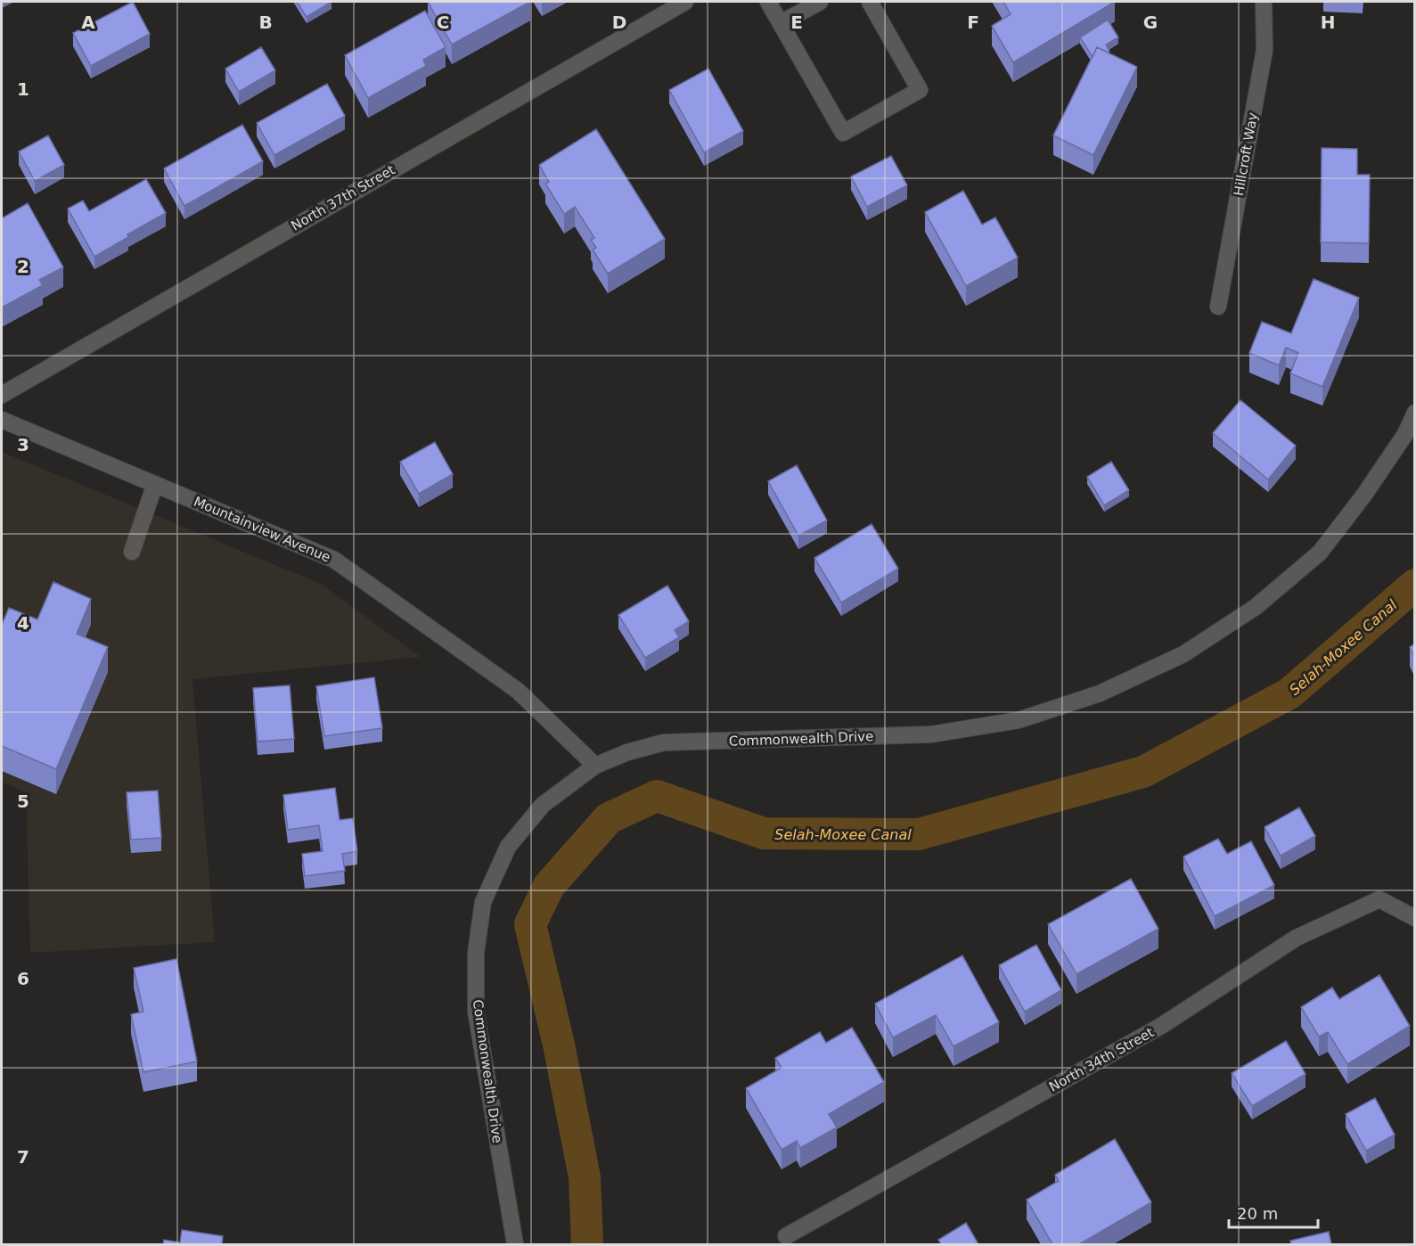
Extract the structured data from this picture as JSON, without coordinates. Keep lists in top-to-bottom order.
{
  "streets": {
    "street": [
      "Hillcroft Way",
      "North 37th Street",
      "Mountainview Avenue",
      "Commonwealth Drive",
      "North 34th Street"
    ]
  },
  "crossings": [
    ["Mountainview Avenue", "Commonwealth Drive"]
  ],
  "water": ["Selah-Moxee Canal"],
  "scale_bar": "20 m",
  "grid": {
    "columns": [
      "A",
      "B",
      "C",
      "D",
      "E",
      "F",
      "G",
      "H"
    ],
    "rows": [
      "1",
      "2",
      "3",
      "4",
      "5",
      "6",
      "7"
    ]
  }
}
